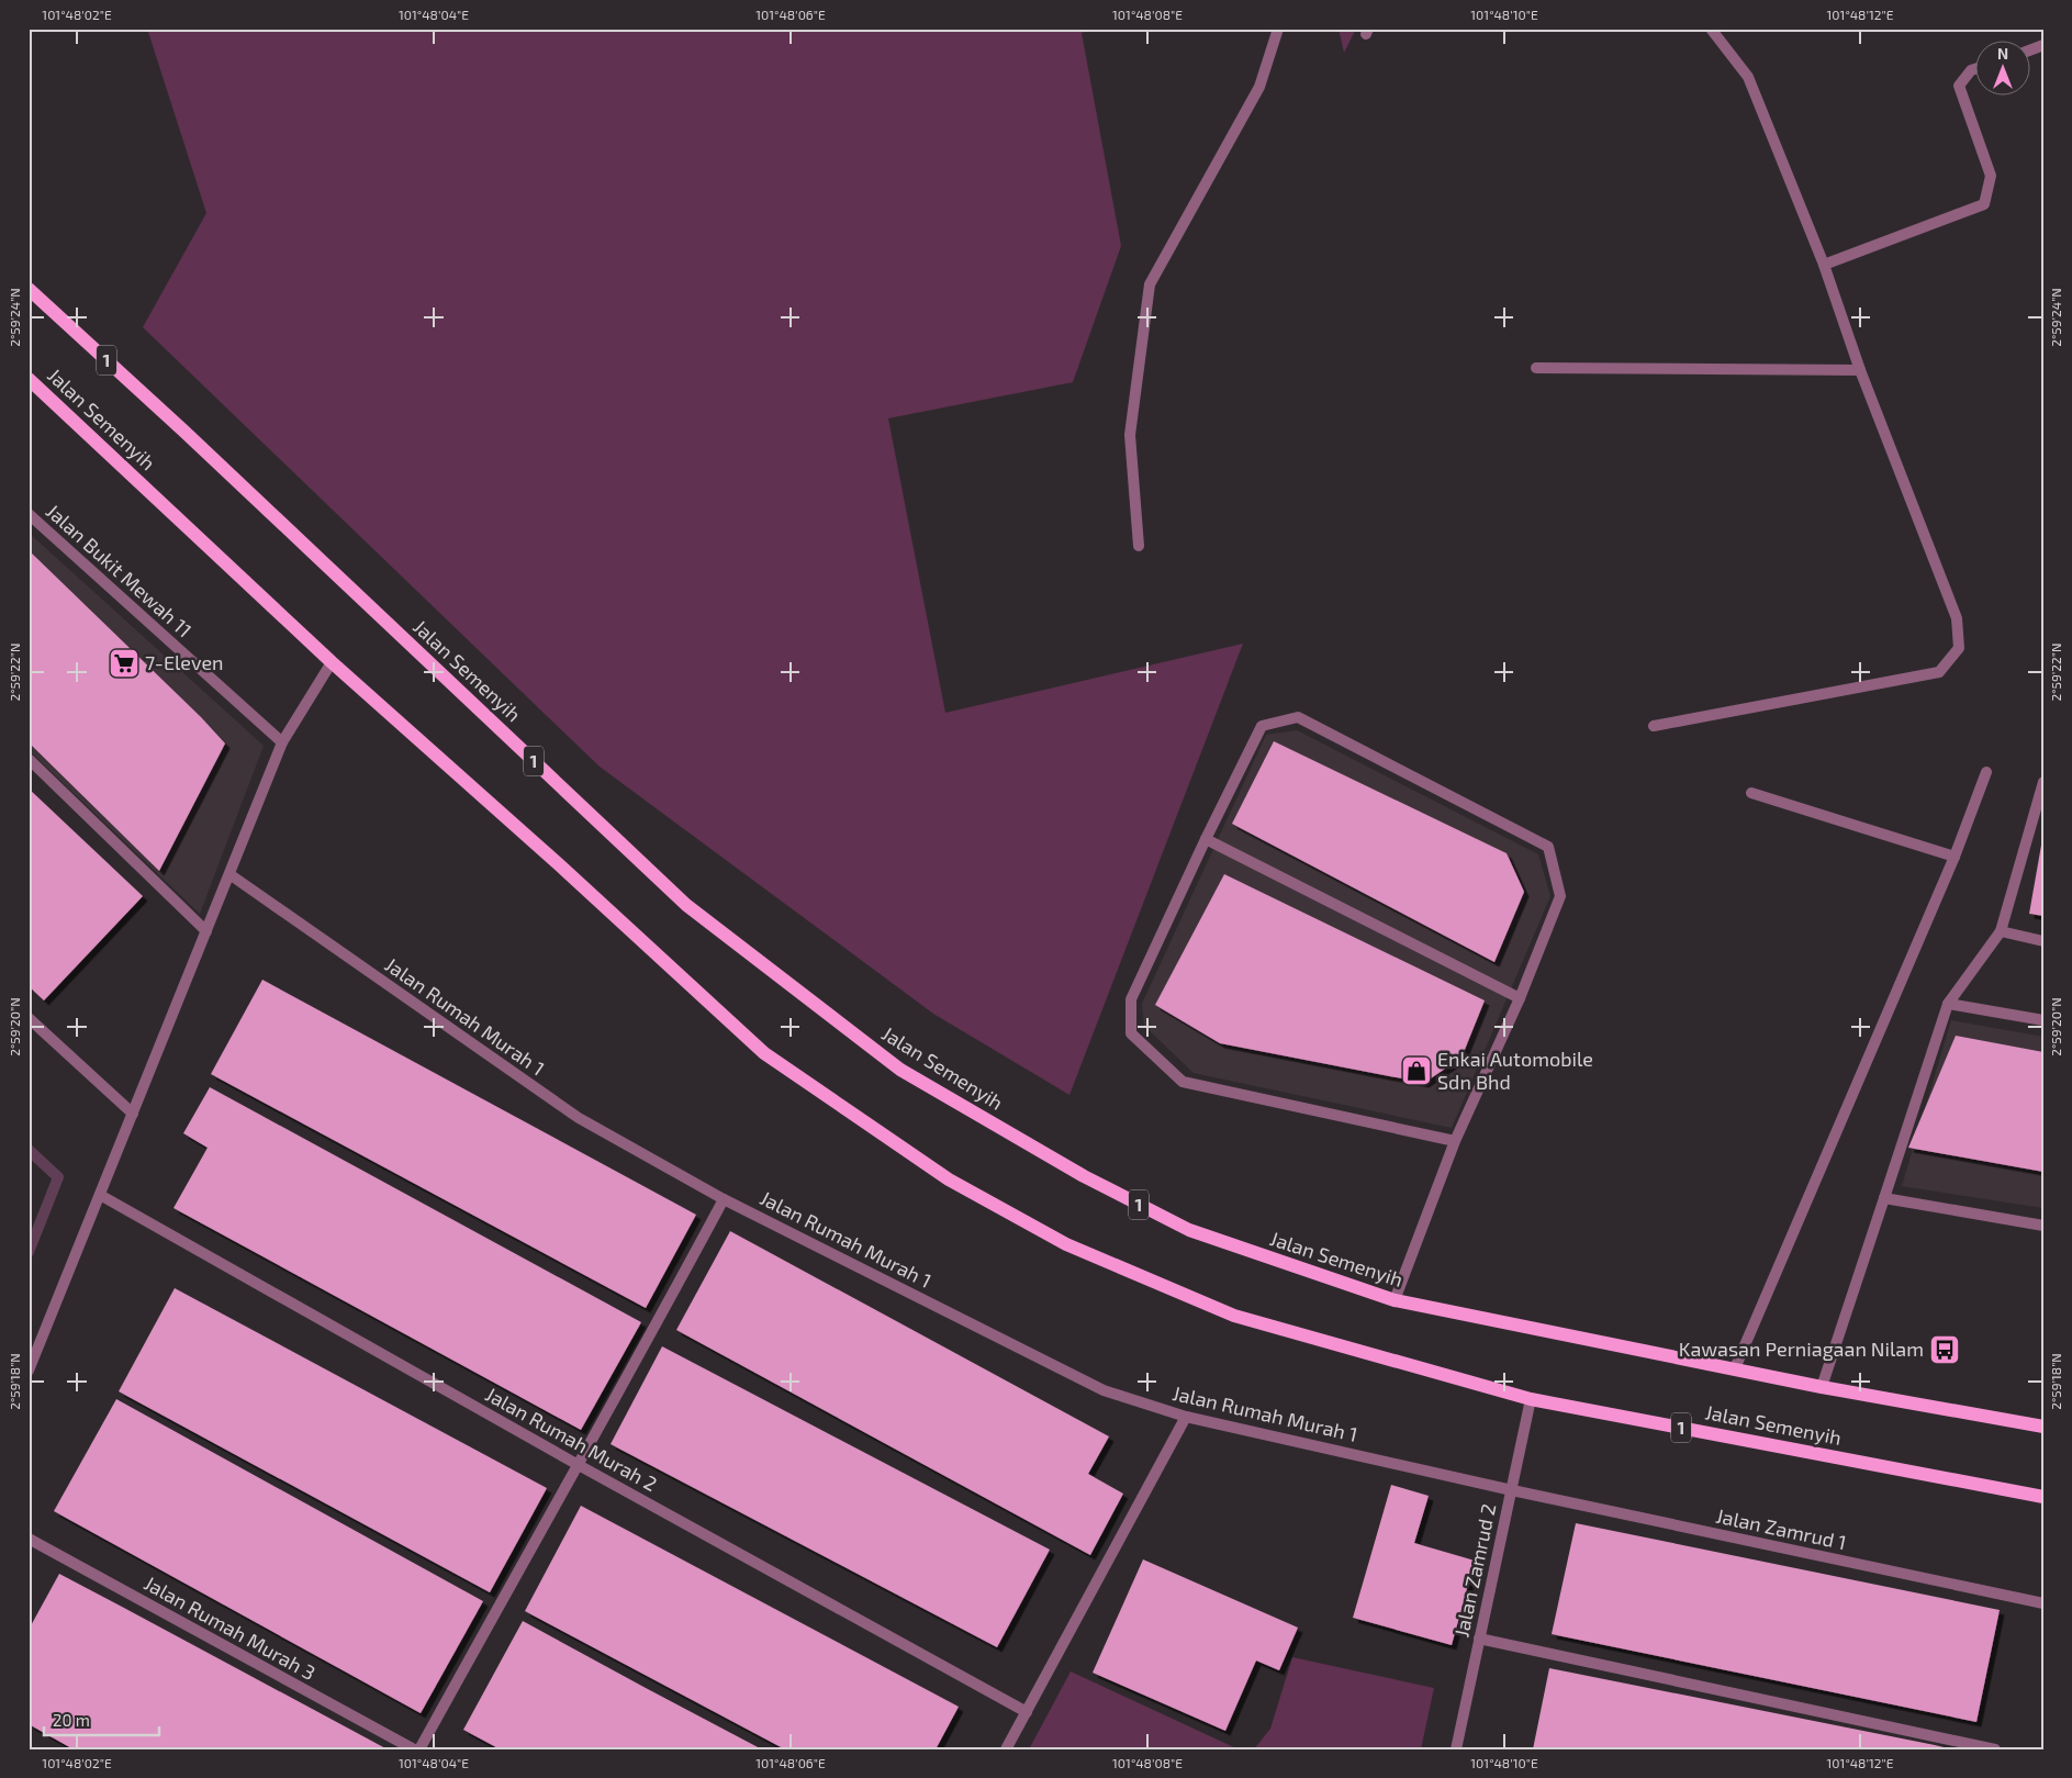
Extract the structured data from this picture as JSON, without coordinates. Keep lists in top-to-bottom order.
{
  "streets": {
    "main road": ["1", "Jalan Semenyih"],
    "street": [
      "Jalan Bukit Mewah 11",
      "Jalan Rumah Murah 1",
      "Jalan Rumah Murah 2",
      "Jalan Zamrud 1",
      "Jalan Zamrud 2",
      "Jalan Rumah Murah 3"
    ]
  },
  "crossings": [
    ["Jalan Semenyih", "Jalan Zamrud 2"],
    ["Jalan Rumah Murah 1", "Jalan Zamrud 1"],
    ["Jalan Rumah Murah 1", "Jalan Zamrud 2"],
    ["Jalan Zamrud 1", "Jalan Zamrud 2"]
  ],
  "places": {
    "supermarket": ["7-Eleven"],
    "shop": ["Enkai Automobile Sdn Bhd"],
    "bus stop": ["Kawasan Perniagaan Nilam"]
  },
  "scale_bar": "20 m",
  "north": "top",
  "coordinates": [
    "101°48'02\"E",
    "101°48'04\"E",
    "101°48'06\"E",
    "101°48'08\"E",
    "101°48'10\"E",
    "101°48'12\"E",
    "2°59'24\"N",
    "2°59'22\"N",
    "2°59'20\"N",
    "2°59'18\"N"
  ]
}
